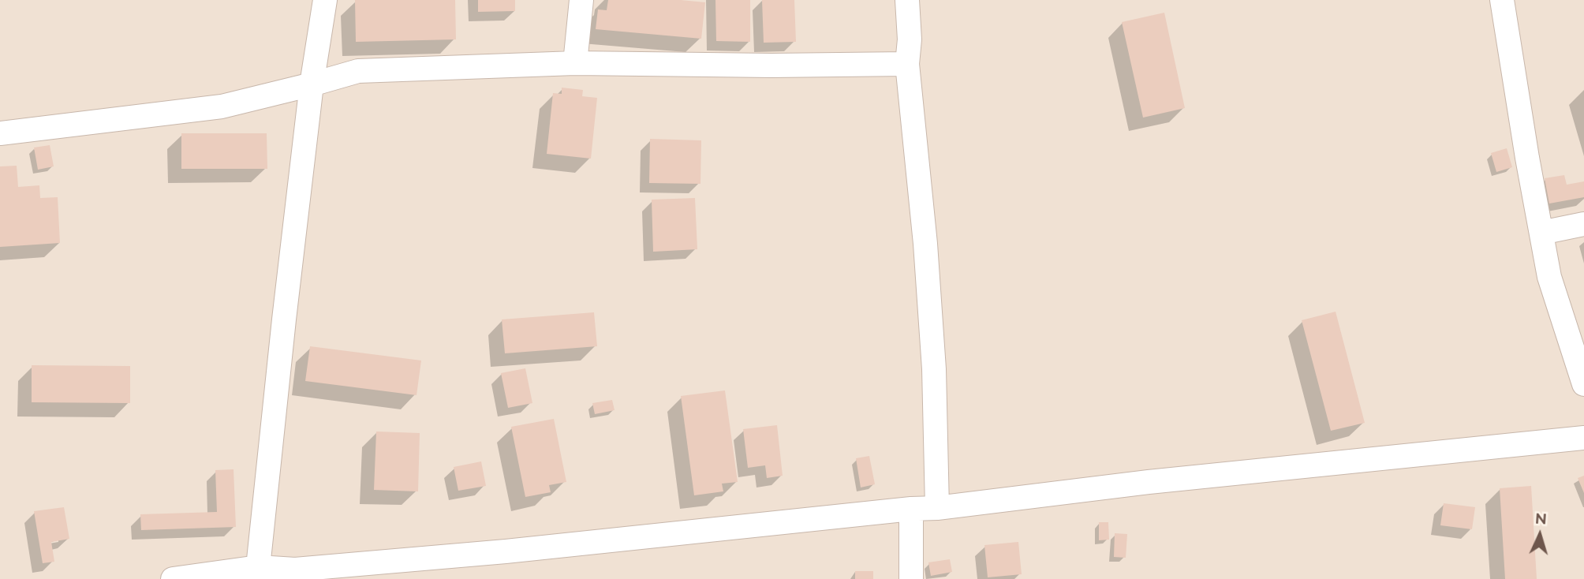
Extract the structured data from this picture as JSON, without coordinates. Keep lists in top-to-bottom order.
{
  "north": "top"
}
